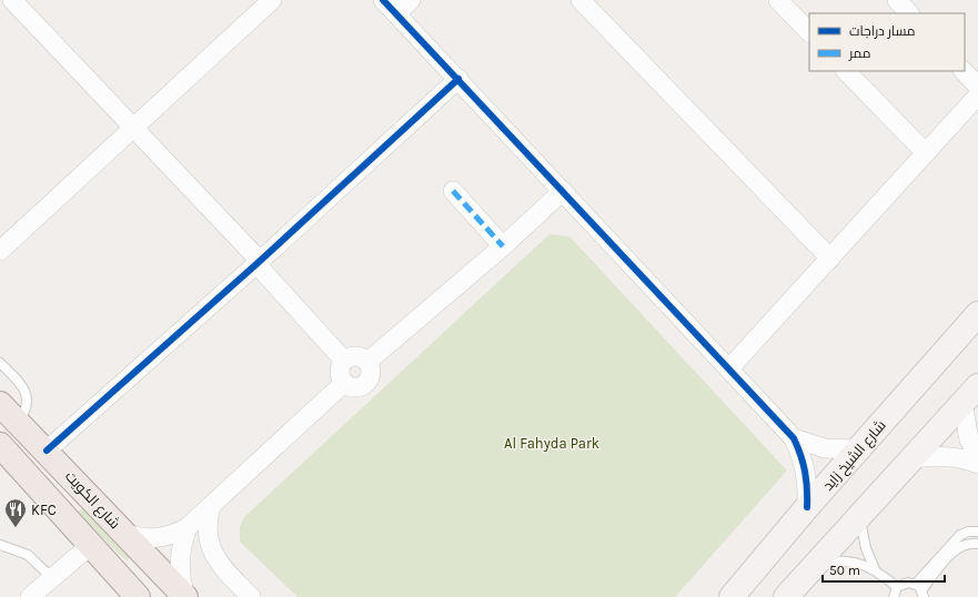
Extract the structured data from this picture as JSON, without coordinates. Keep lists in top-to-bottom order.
{
  "streets": {
    "main road": ["شارع الشيخ زايد", "شارع الكويت"]
  },
  "parks": ["Al Fahyda Park"],
  "places": {
    "restaurant": ["KFC"]
  },
  "legend": ["مسار دراجات", "ممر"],
  "scale_bar": "50 m"
}
